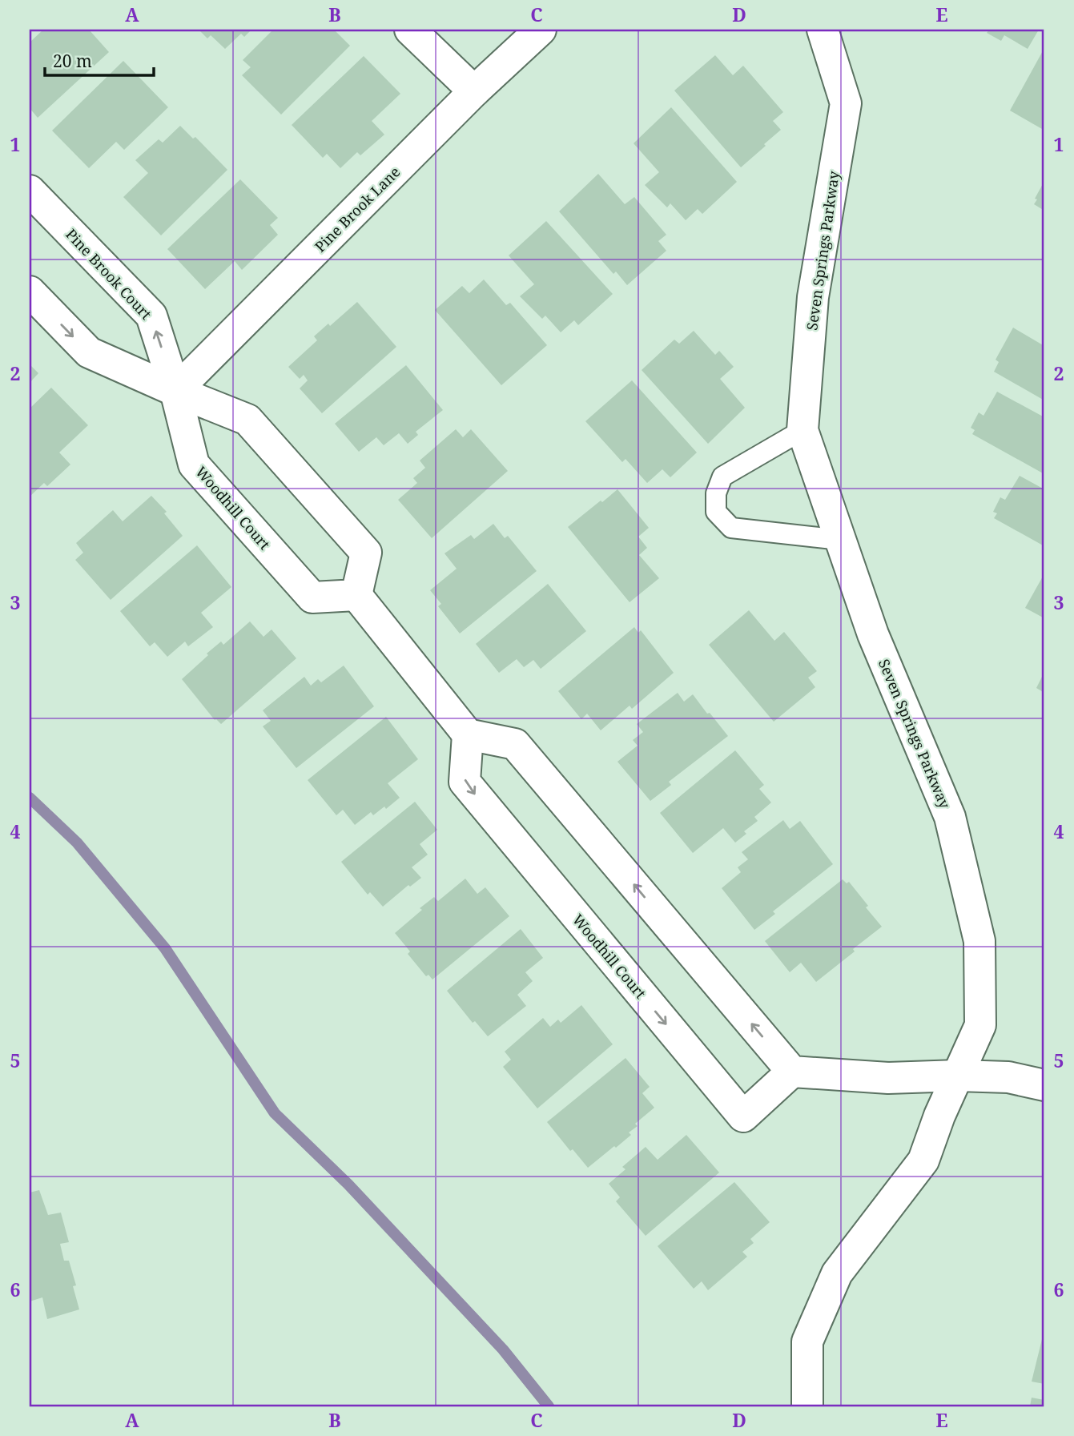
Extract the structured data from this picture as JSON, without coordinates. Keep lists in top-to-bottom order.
{
  "streets": {
    "street": [
      "Pine Brook Lane",
      "Seven Springs Parkway",
      "Pine Brook Court",
      "Woodhill Court"
    ]
  },
  "crossings": [
    ["Pine Brook Lane", "Pine Brook Court"],
    ["Pine Brook Lane", "Woodhill Court"],
    ["Pine Brook Court", "Woodhill Court"]
  ],
  "scale_bar": "20 m",
  "grid": {
    "columns": [
      "A",
      "B",
      "C",
      "D",
      "E"
    ],
    "rows": [
      "1",
      "2",
      "3",
      "4",
      "5",
      "6"
    ]
  }
}
